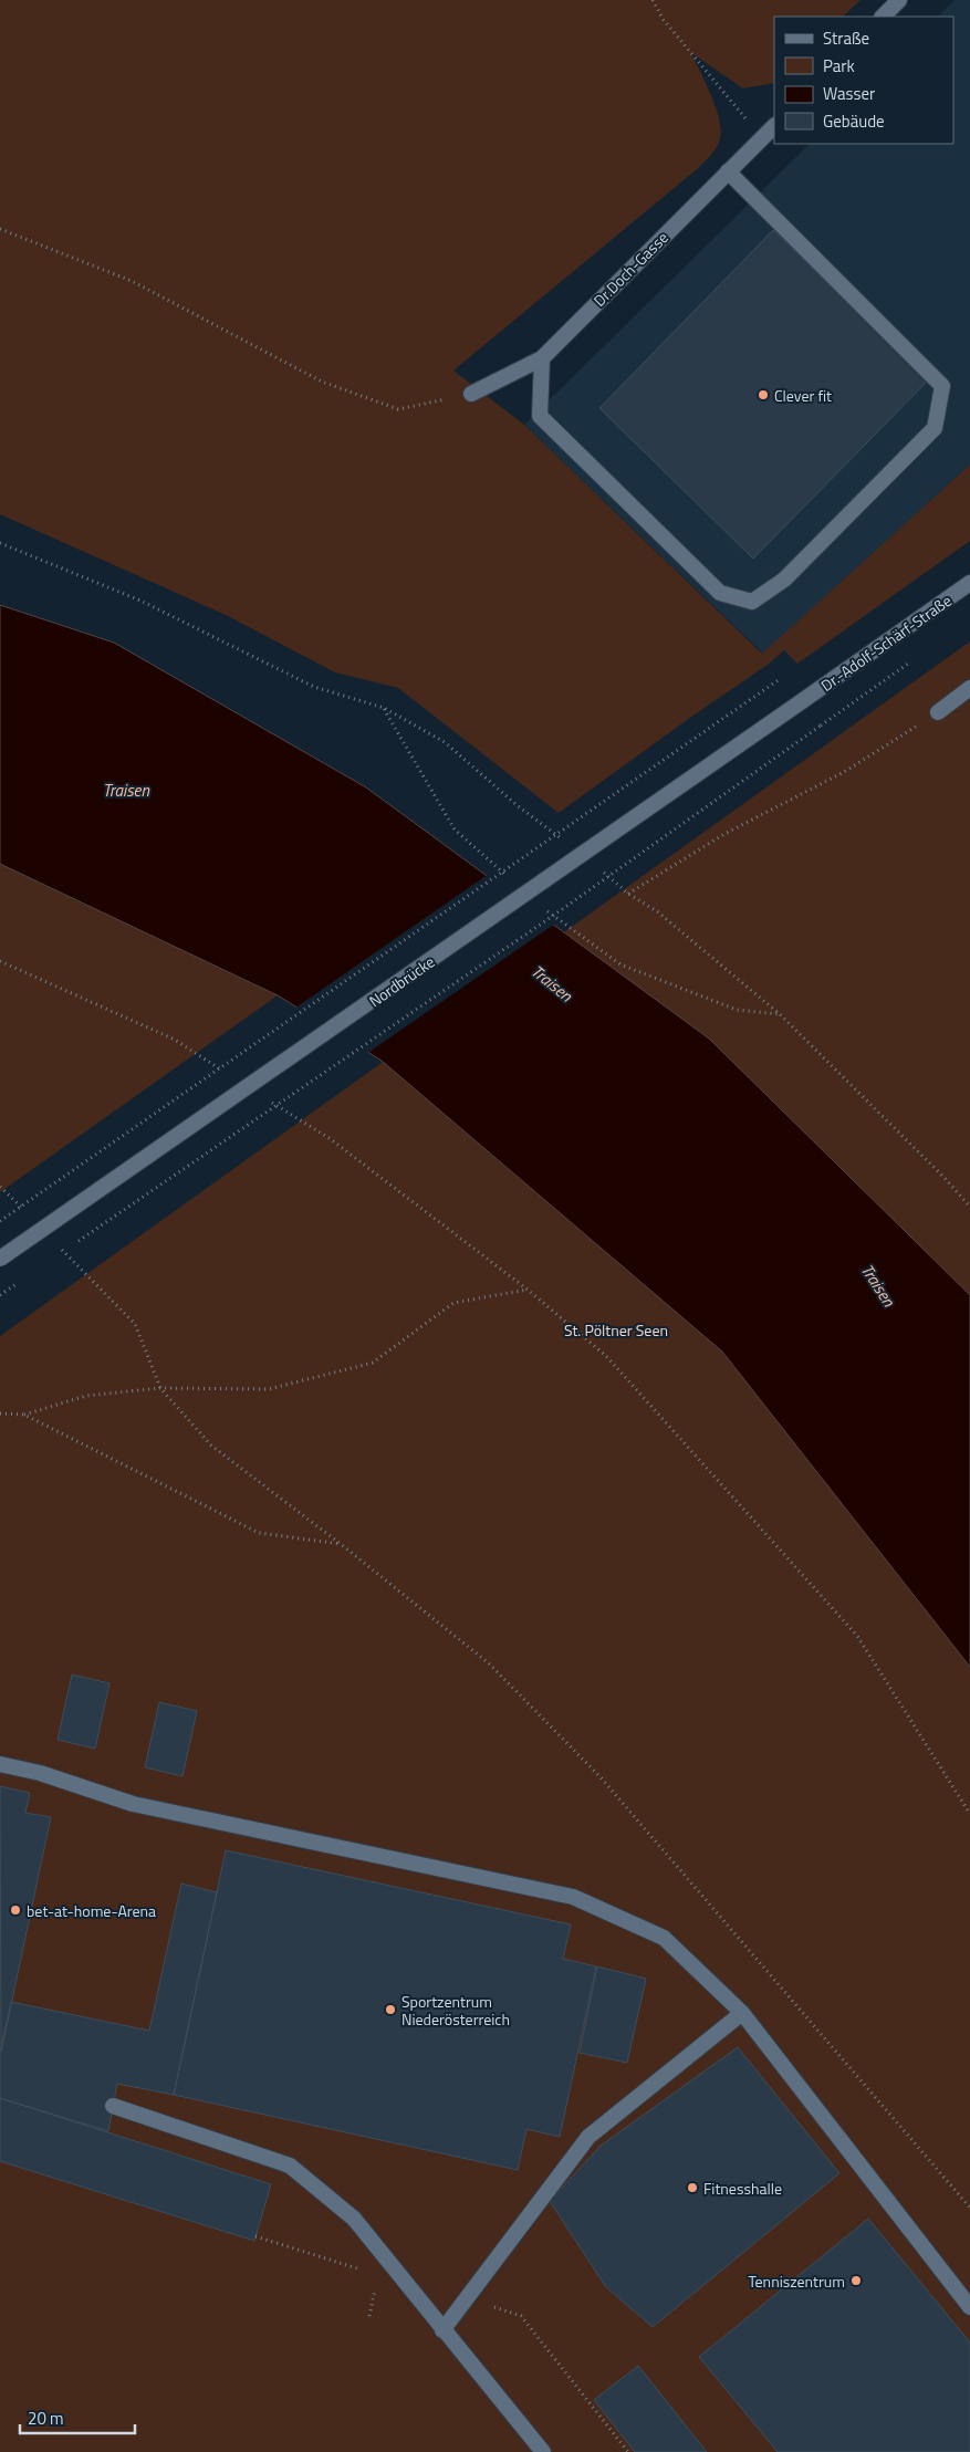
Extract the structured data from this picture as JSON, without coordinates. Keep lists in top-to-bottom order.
{
  "streets": {
    "street": ["Dr.Doch-Gasse", "Dr.-Adolf-Schärf-Straße", "Nordbrücke"]
  },
  "crossings": [
    ["Dr.-Adolf-Schärf-Straße", "Nordbrücke"]
  ],
  "water": ["Traisen"],
  "parks": ["St. Pöltner Seen"],
  "places": [
    "Clever fit",
    "bet-at-home-Arena",
    "Sportzentrum Niederösterreich",
    "Fitnesshalle",
    "Tenniszentrum"
  ],
  "legend": [
    "Straße",
    "Park",
    "Wasser",
    "Gebäude"
  ],
  "scale_bar": "20 m"
}
